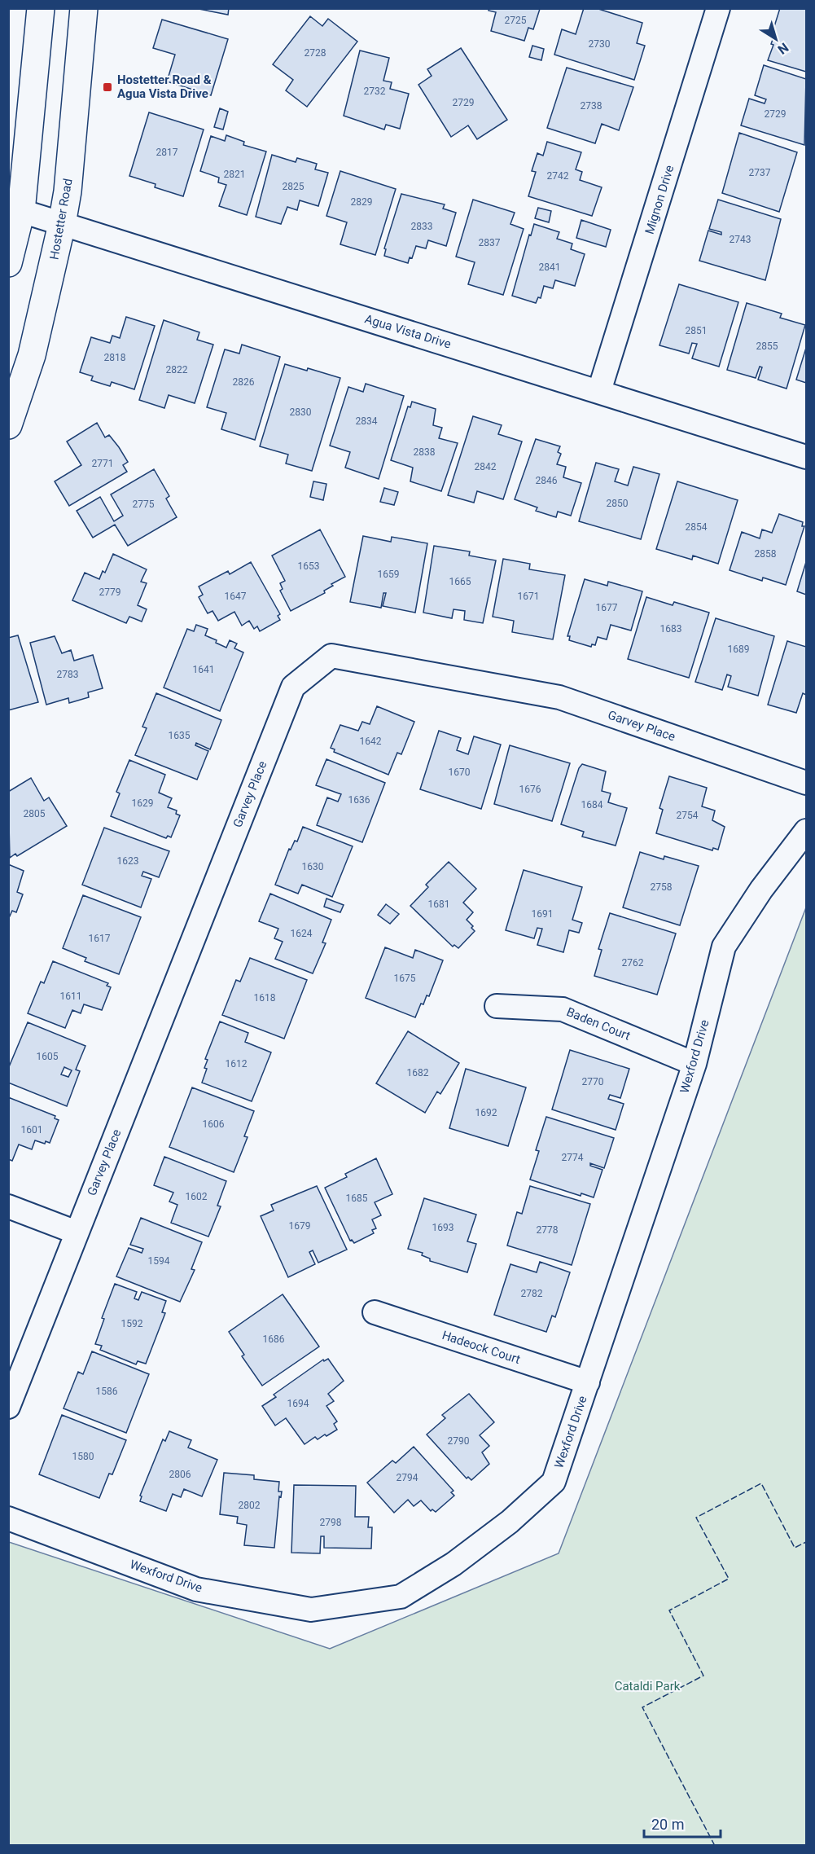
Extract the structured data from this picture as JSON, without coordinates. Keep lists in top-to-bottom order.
{
  "streets": {
    "main road": ["Hostetter Road"],
    "street": [
      "Mignon Drive",
      "Agua Vista Drive",
      "Garvey Place",
      "Baden Court",
      "Wexford Drive",
      "Hadeock Court"
    ]
  },
  "crossings": [
    ["Mignon Drive", "Agua Vista Drive"],
    ["Hostetter Road", "Agua Vista Drive"],
    ["Baden Court", "Wexford Drive"],
    ["Wexford Drive", "Hadeock Court"]
  ],
  "parks": ["Cataldi Park"],
  "places": {
    "transit": ["Hostetter Road & Agua Vista Drive"]
  },
  "house_numbers": [
    "2725",
    "2730",
    "2728",
    "2732",
    "2729",
    "2738",
    "2729",
    "2817",
    "2737",
    "2821",
    "2742",
    "2825",
    "2829",
    "2833",
    "2743",
    "2837",
    "2841",
    "2851",
    "2855",
    "2818",
    "2822",
    "2826",
    "2830",
    "2834",
    "2838",
    "2771",
    "2842",
    "2846",
    "2850",
    "2775",
    "2854",
    "2858",
    "1653",
    "1659",
    "1665",
    "2779",
    "1647",
    "1671",
    "1677",
    "1683",
    "1689",
    "1641",
    "2783",
    "1635",
    "1642",
    "1670",
    "1676",
    "1636",
    "1629",
    "1684",
    "2805",
    "2754",
    "1623",
    "1630",
    "2758",
    "1681",
    "1691",
    "1624",
    "1617",
    "2762",
    "1675",
    "1611",
    "1618",
    "1605",
    "1612",
    "1682",
    "2770",
    "1692",
    "1606",
    "1601",
    "2774",
    "1602",
    "1685",
    "1679",
    "1693",
    "2778",
    "1594",
    "2782",
    "1592",
    "1686",
    "1586",
    "1694",
    "2790",
    "1580",
    "2806",
    "2794",
    "2802",
    "2798"
  ],
  "scale_bar": "20 m",
  "north": "bottom right"
}
